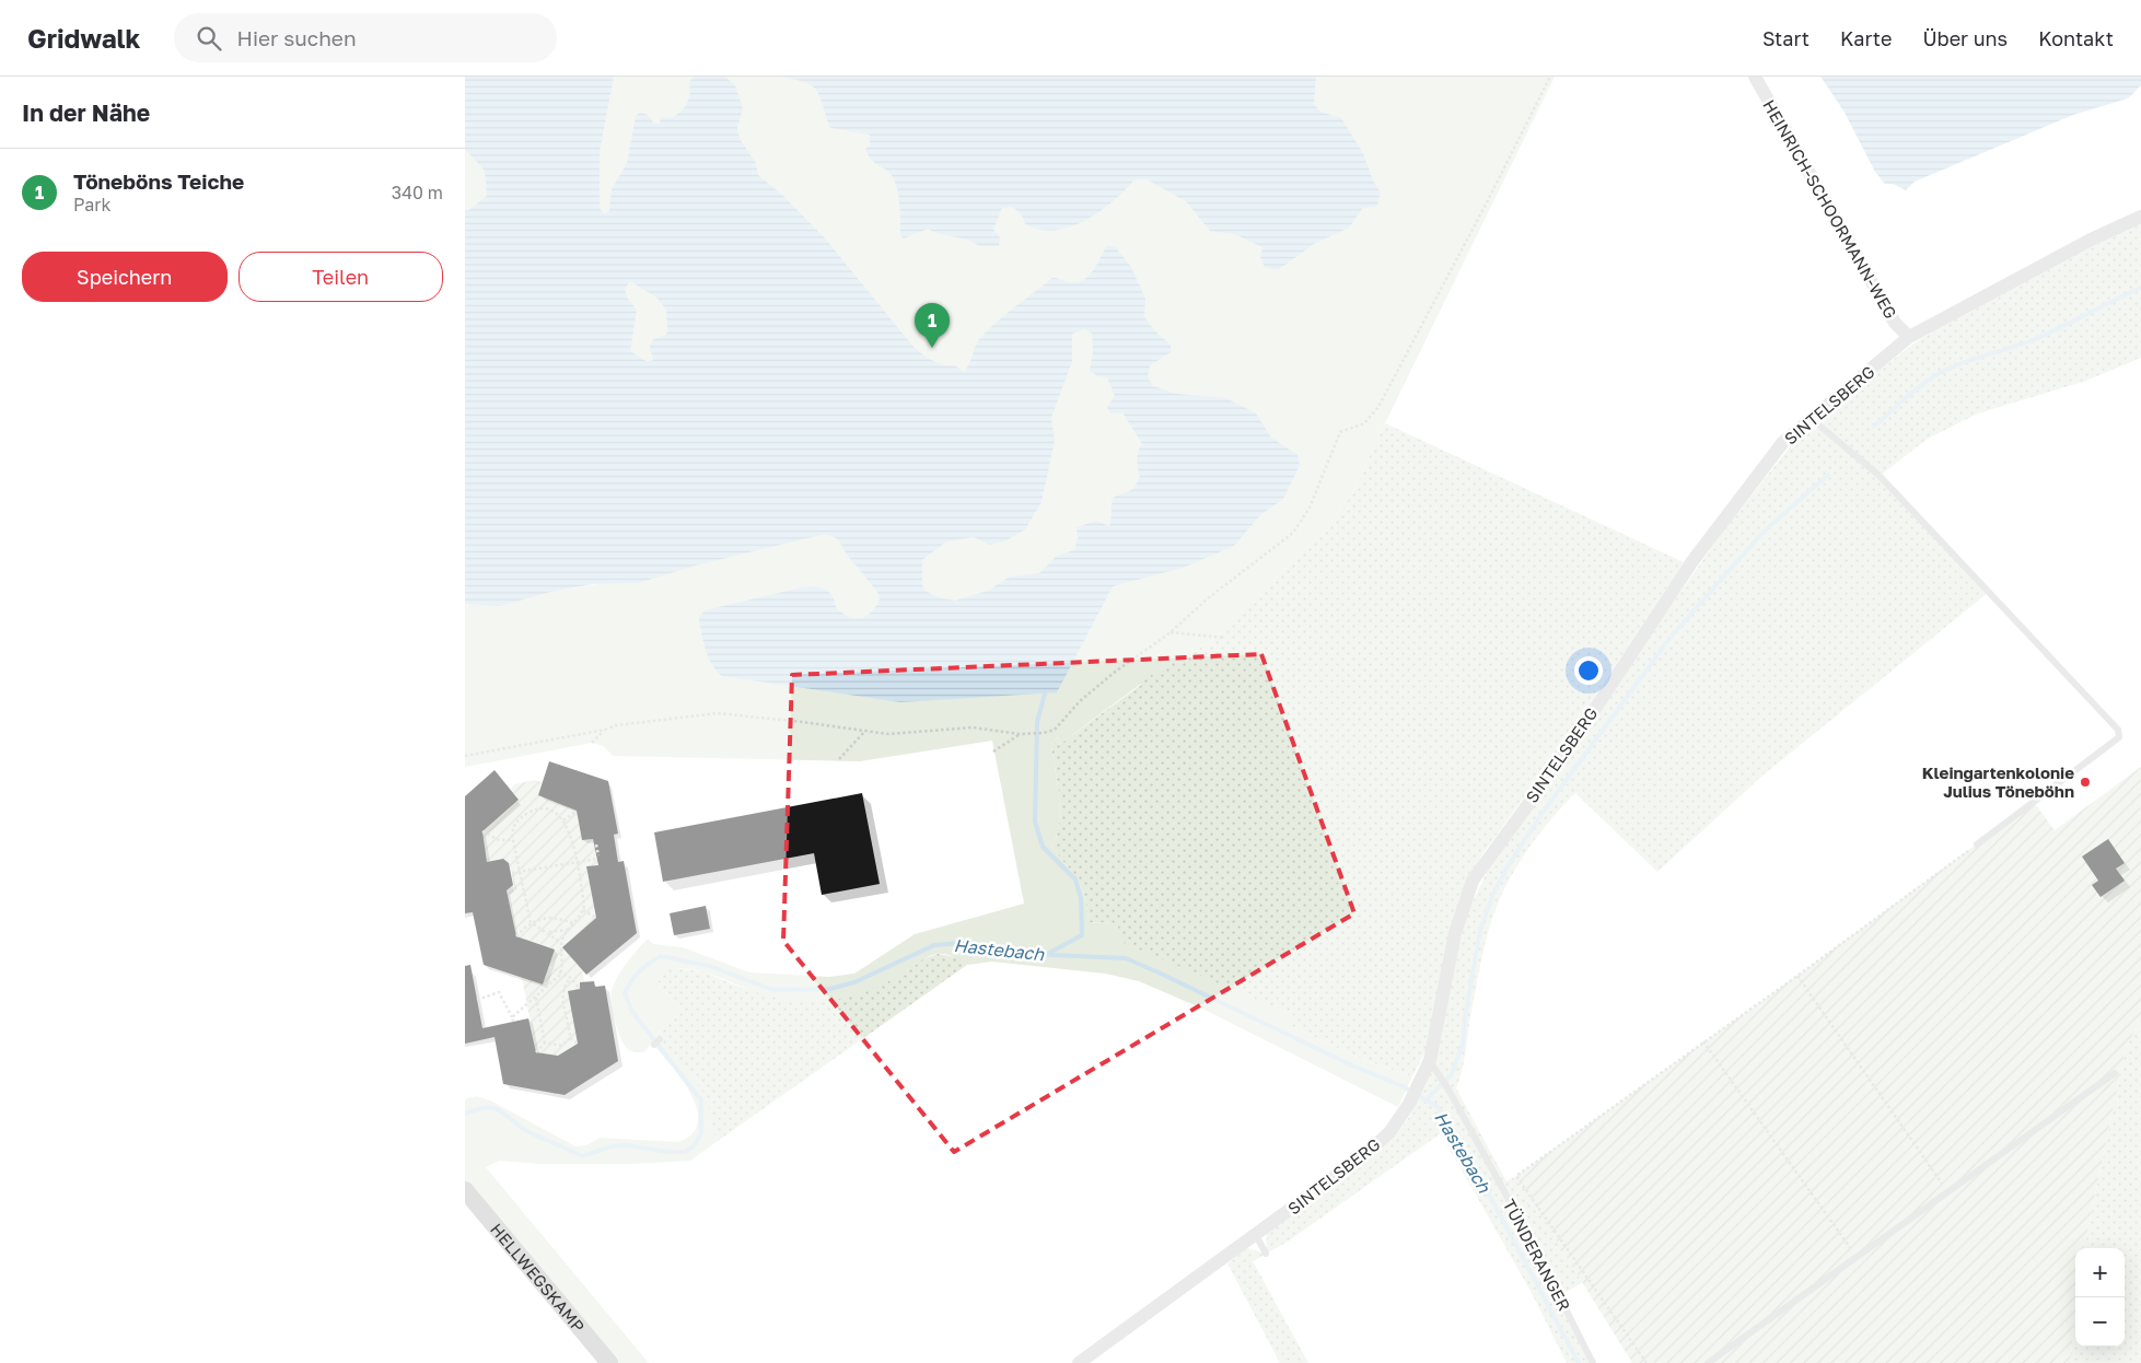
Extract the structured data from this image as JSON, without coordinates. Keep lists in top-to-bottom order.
{
  "streets": {
    "main road": ["HELLWEGSKAMP"],
    "street": ["HEINRICH-SCHOORMANN-WEG", "SINTELSBERG"],
    "lane": ["TÜNDERANGER"]
  },
  "crossings": [
    ["HEINRICH-SCHOORMANN-WEG", "SINTELSBERG"],
    ["SINTELSBERG", "TÜNDERANGER"]
  ],
  "water": ["Hastebach"],
  "places": ["Kleingartenkolonie Julius Töneböhn"],
  "page": {
    "header": "Gridwalk",
    "search": "Hier suchen",
    "nav": [
      "Start",
      "Karte",
      "Über uns",
      "Kontakt"
    ],
    "heading": "In der Nähe",
    "list": [
      {
        "mark": "1",
        "name": "Töneböns Teiche",
        "note": "Park",
        "value": "340 m"
      }
    ],
    "buttons": ["Speichern", "Teilen"],
    "pins": "1",
    "map_buttons": ["+", "−"]
  }
}
